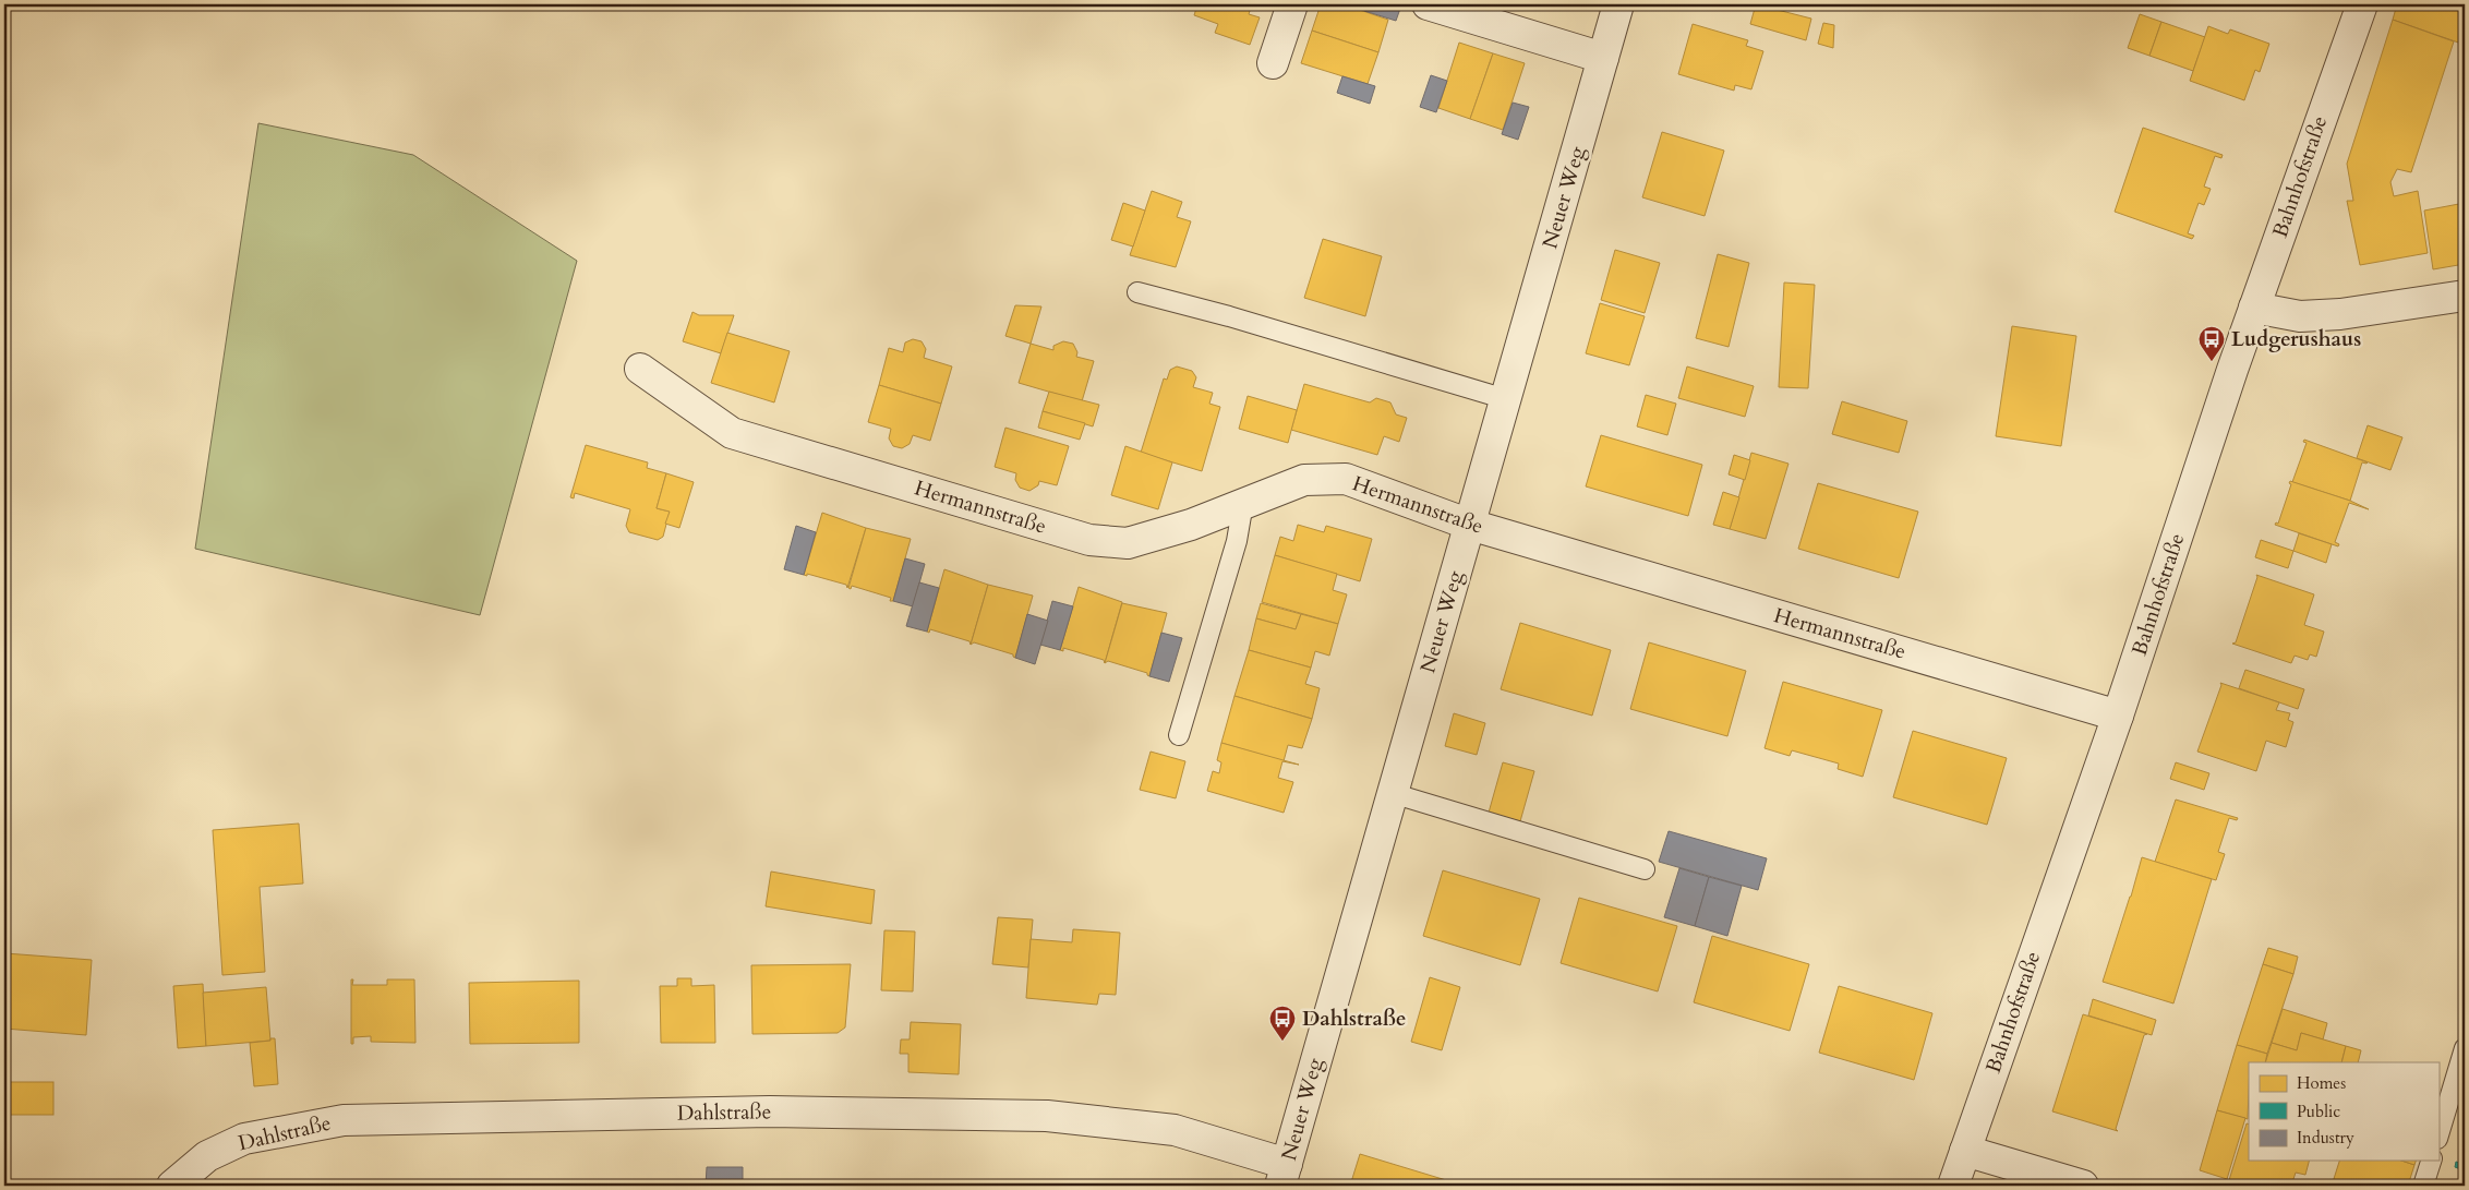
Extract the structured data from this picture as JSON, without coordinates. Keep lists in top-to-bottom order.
{
  "streets": {
    "street": [
      "Bahnhofstraße",
      "Neuer Weg",
      "Hermannstraße",
      "Dahlstraße"
    ]
  },
  "crossings": [
    ["Bahnhofstraße", "Hermannstraße"],
    ["Neuer Weg", "Hermannstraße"],
    ["Neuer Weg", "Dahlstraße"]
  ],
  "places": {
    "bus stop": ["Ludgerushaus", "Dahlstraße"]
  },
  "legend": ["Homes", "Public", "Industry"]
}
